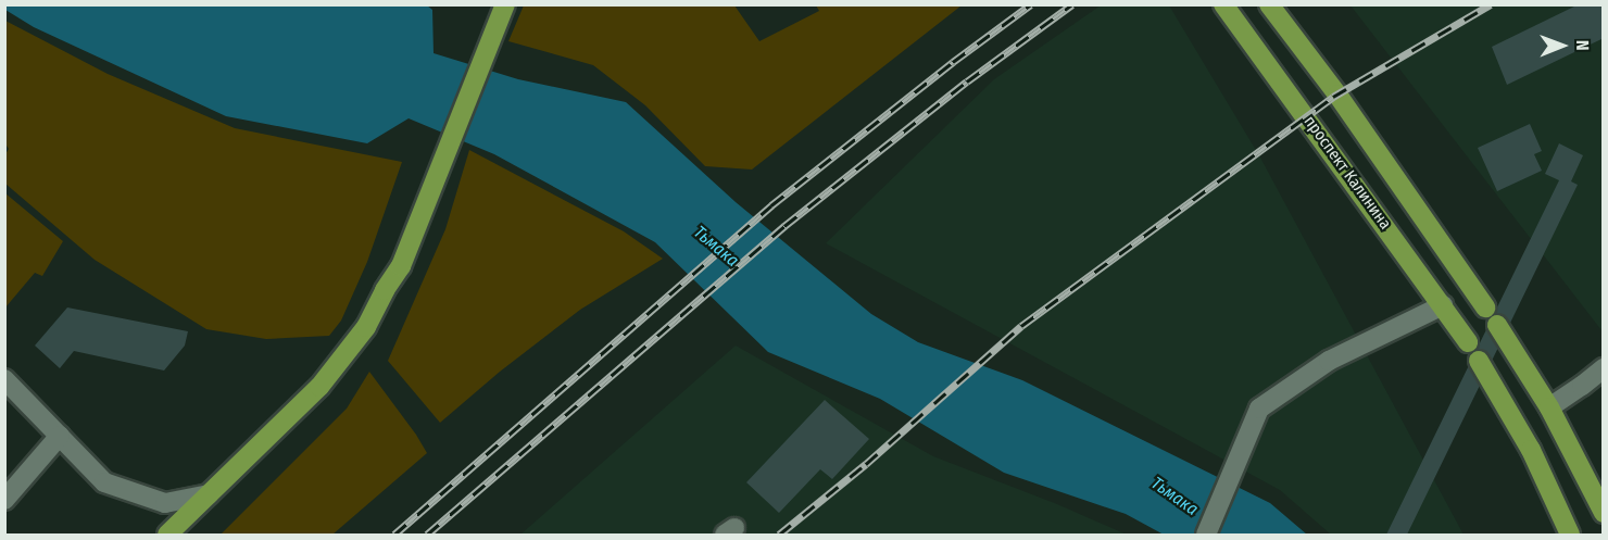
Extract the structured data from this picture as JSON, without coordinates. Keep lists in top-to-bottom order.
{
  "streets": {
    "main road": ["проспект Калинина"]
  },
  "water": ["Тьмака"],
  "north": "right"
}
